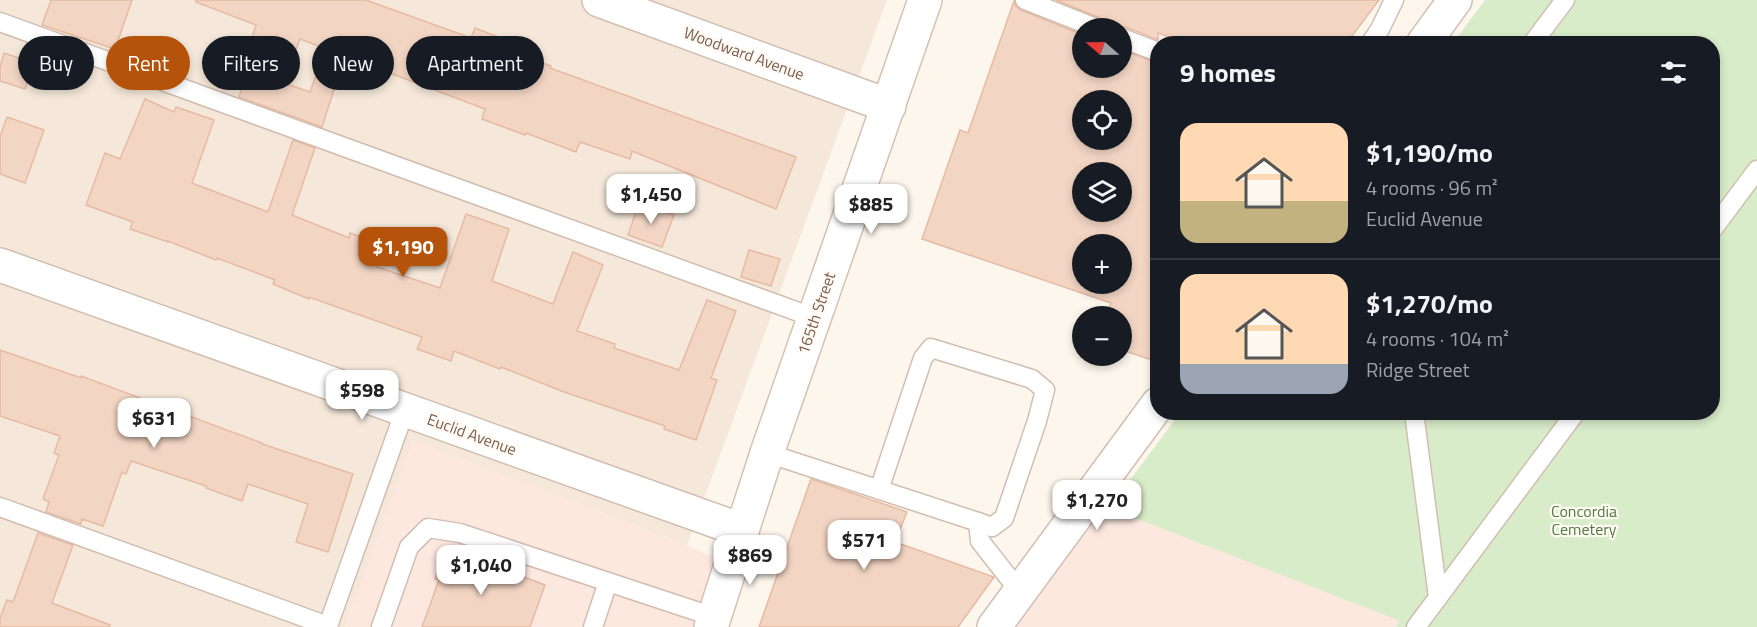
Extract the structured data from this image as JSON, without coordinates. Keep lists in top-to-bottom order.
{
  "streets": {
    "street": ["Woodward Avenue", "165th Street", "Euclid Avenue"]
  },
  "crossings": [
    ["Woodward Avenue", "165th Street"],
    ["165th Street", "Euclid Avenue"]
  ],
  "parks": ["Concordia Cemetery"],
  "north": "left",
  "page": {
    "map_buttons": ["+", "−"],
    "chip": [
      "Buy",
      "Rent",
      "Filters",
      "New",
      "Apartment"
    ],
    "heading": "9 homes",
    "list": [
      {
        "name": "$1,190/mo",
        "note": "4 rooms · 96 m² · Euclid Avenue"
      },
      {
        "name": "$1,270/mo",
        "note": "4 rooms · 104 m² · Ridge Street"
      }
    ],
    "price": [
      "$1,450",
      "$885",
      "$1,190",
      "$598",
      "$631",
      "$1,270",
      "$571",
      "$869",
      "$1,040"
    ]
  }
}
